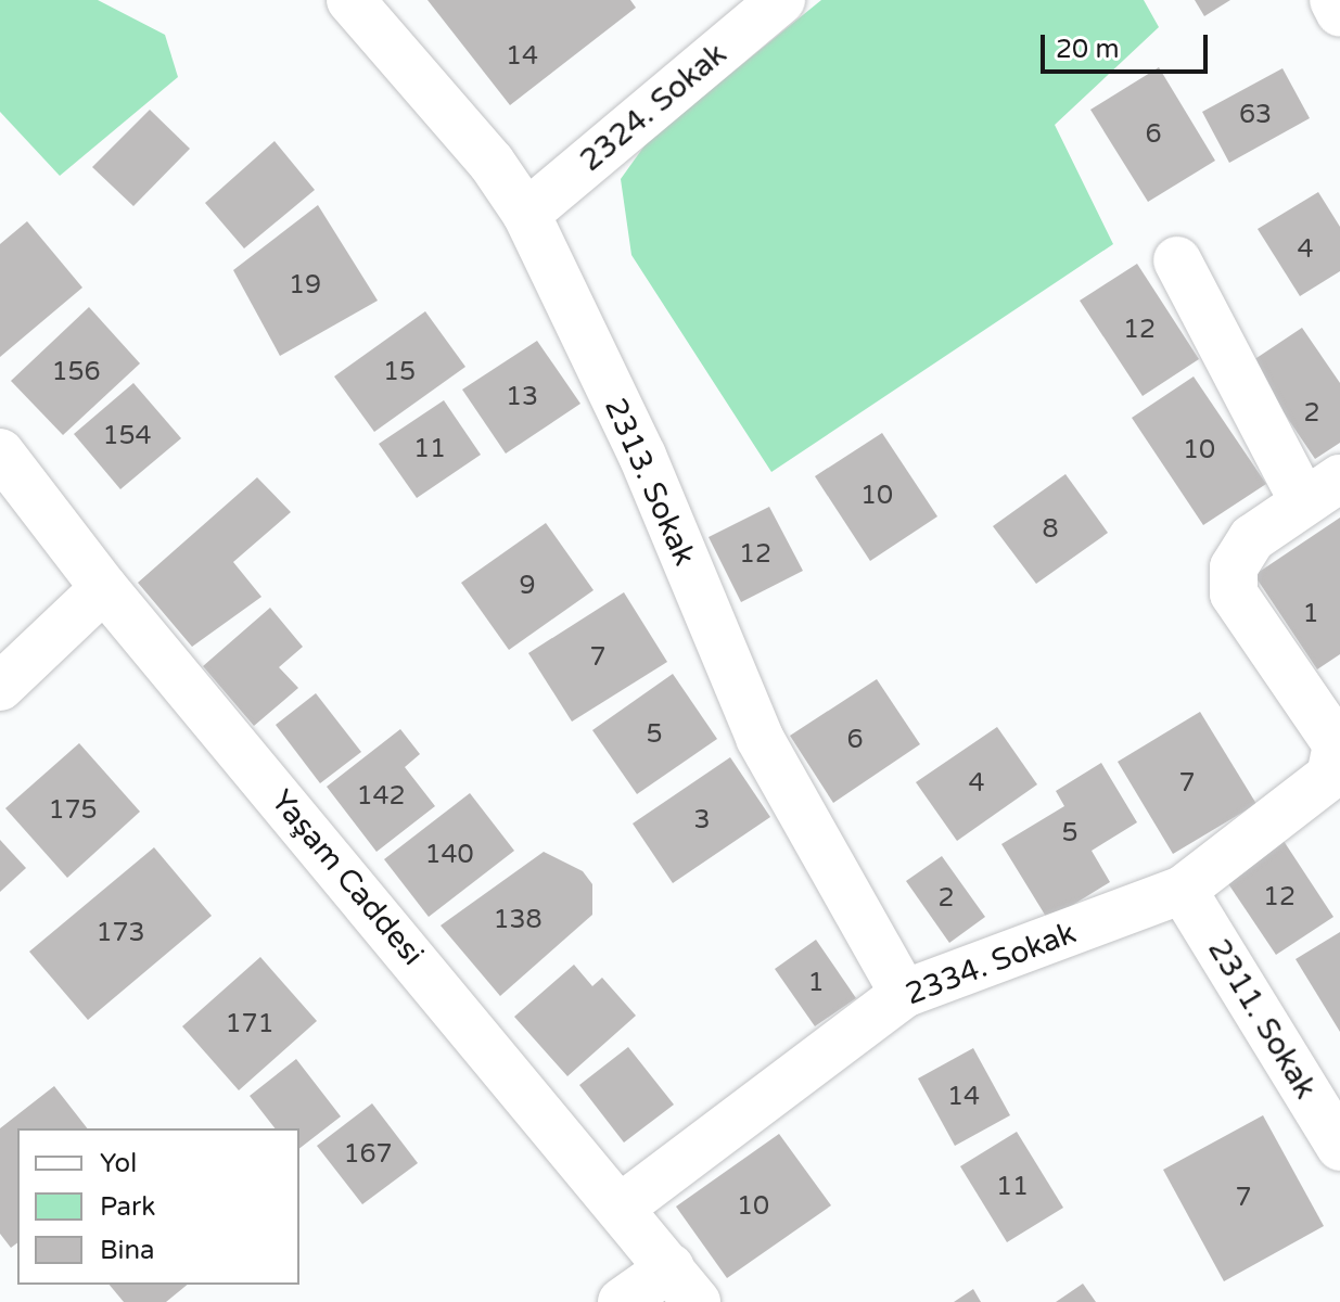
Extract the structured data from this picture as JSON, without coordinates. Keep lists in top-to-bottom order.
{
  "streets": {
    "street": [
      "2324. Sokak",
      "2313. Sokak",
      "Yaşam Caddesi",
      "2334. Sokak",
      "2311. Sokak"
    ]
  },
  "crossings": [
    ["2324. Sokak", "2313. Sokak"],
    ["2313. Sokak", "2334. Sokak"],
    ["Yaşam Caddesi", "2334. Sokak"],
    ["2334. Sokak", "2311. Sokak"]
  ],
  "house_numbers": [
    "14",
    "63",
    "6",
    "4",
    "19",
    "12",
    "156",
    "15",
    "13",
    "2",
    "154",
    "11",
    "10",
    "10",
    "8",
    "12",
    "9",
    "1",
    "7",
    "5",
    "6",
    "4",
    "7",
    "142",
    "175",
    "3",
    "5",
    "140",
    "12",
    "2",
    "138",
    "173",
    "1",
    "171",
    "14",
    "167",
    "11",
    "7",
    "10"
  ],
  "legend": ["Yol", "Park", "Bina"],
  "scale_bar": "20 m"
}
